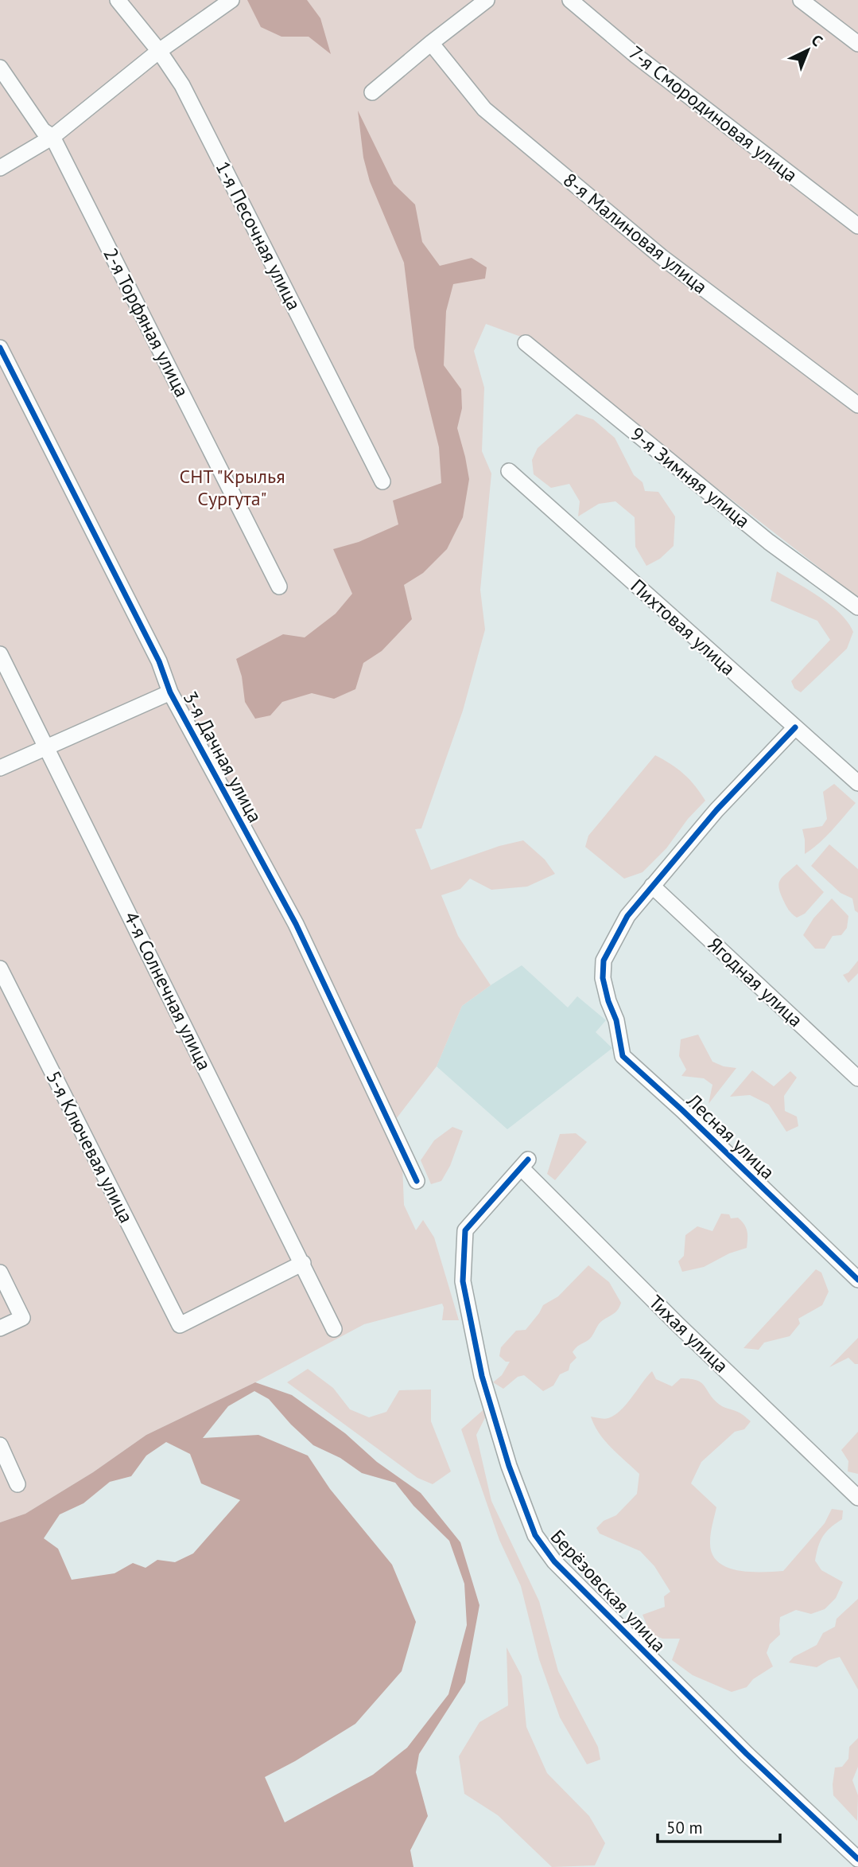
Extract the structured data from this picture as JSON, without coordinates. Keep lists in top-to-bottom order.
{
  "streets": {
    "street": [
      "7-я Смородиновая улица",
      "8-я Малиновая улица",
      "1-я Песочная улица",
      "2-я Торфяная улица",
      "9-я Зимняя улица",
      "Пихтовая улица",
      "3-я Дачная улица",
      "Ягодная улица",
      "4-я Солнечная улица",
      "Лесная улица",
      "5-я Ключевая улица",
      "Тихая улица",
      "Берёзовская улица"
    ]
  },
  "crossings": [
    ["Пихтовая улица", "Лесная улица"],
    ["Ягодная улица", "Лесная улица"],
    ["4-я Солнечная улица", "5-я Ключевая улица"],
    ["Тихая улица", "Берёзовская улица"]
  ],
  "parks": ["CНТ \"Крылья Сургута\""],
  "scale_bar": "50 m",
  "north": "top right"
}
